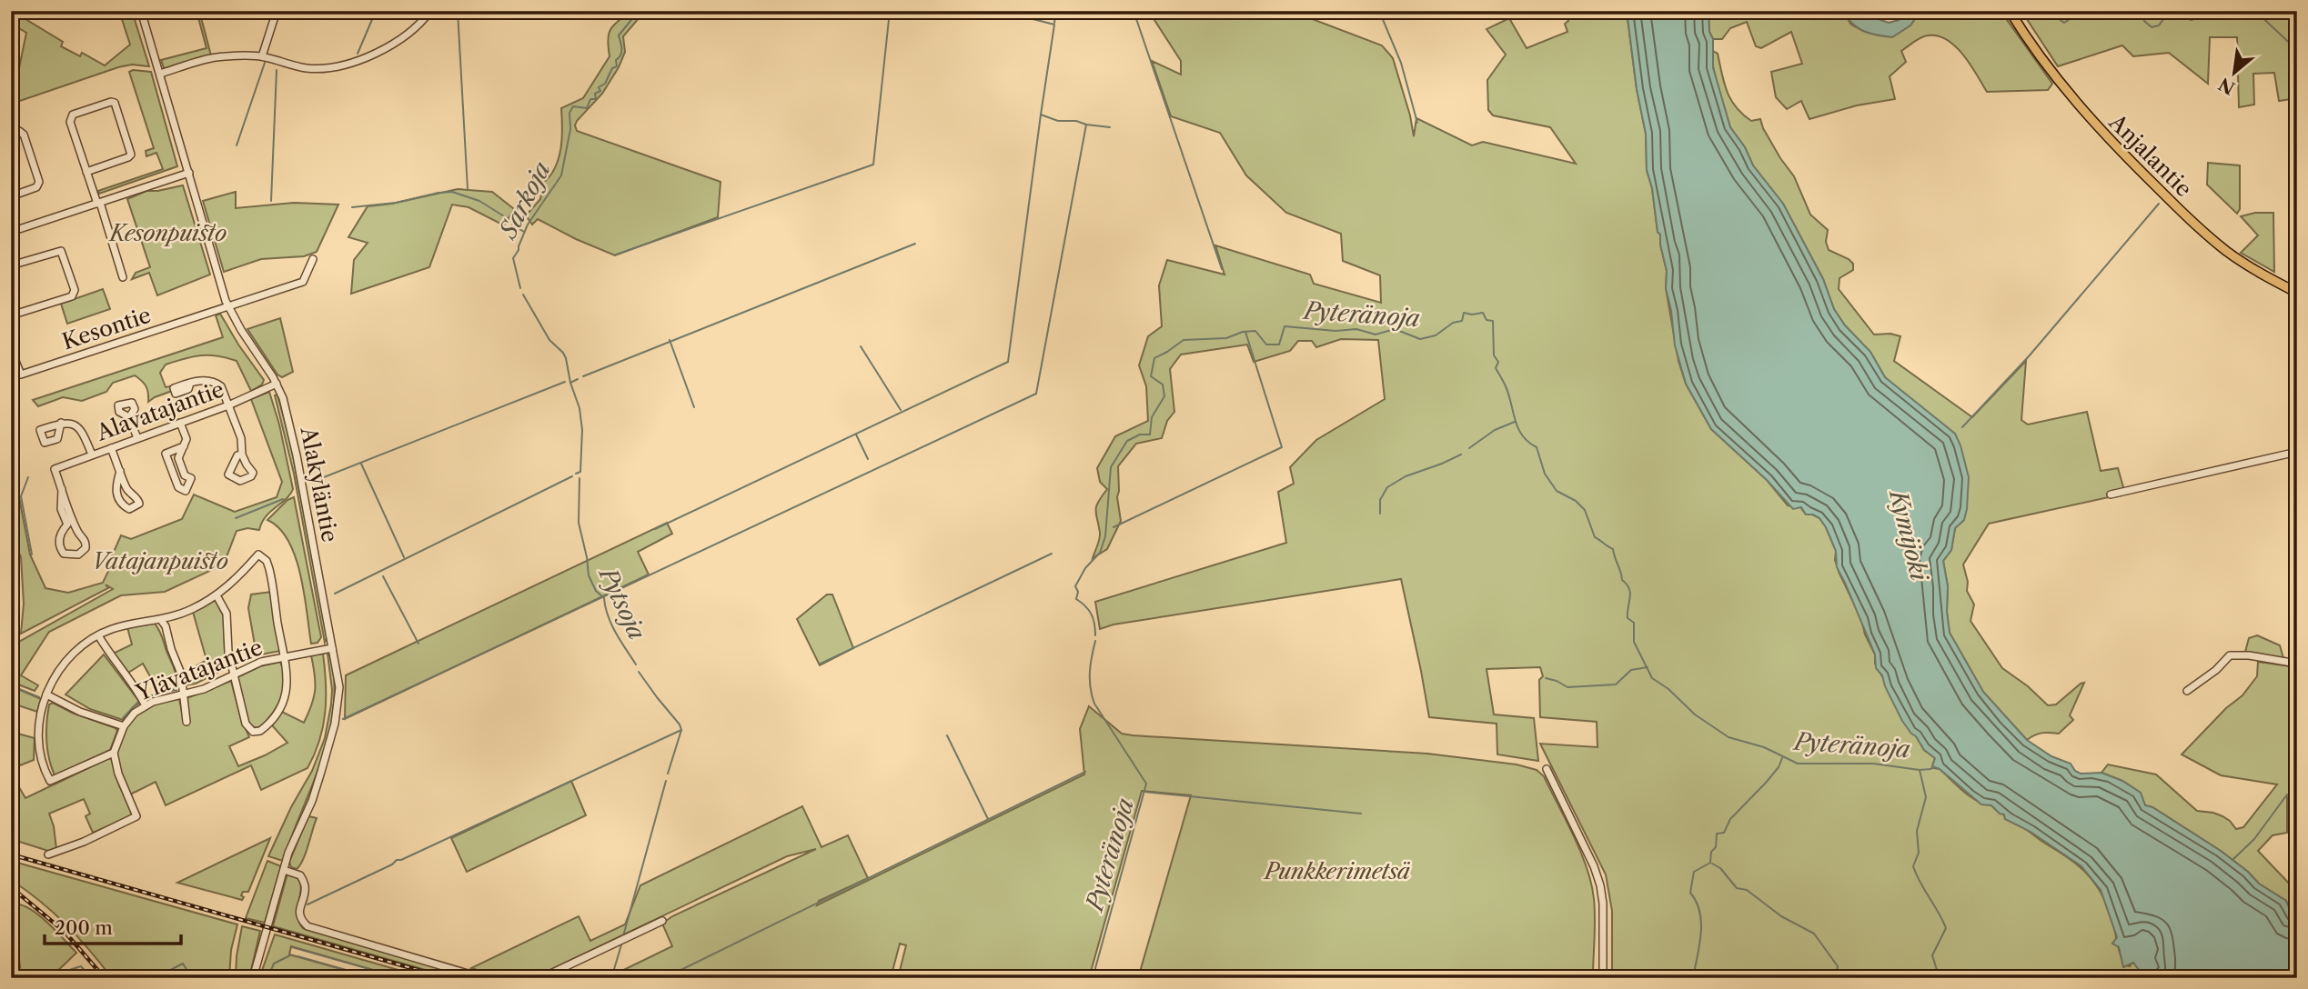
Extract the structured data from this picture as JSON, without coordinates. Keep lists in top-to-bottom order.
{
  "streets": {
    "main road": ["Anjalantie"],
    "street": [
      "Kesontie",
      "Alavatajantie",
      "Alakyläntie",
      "Ylävatajantie"
    ]
  },
  "crossings": [
    ["Kesontie", "Alakyläntie"],
    ["Alavatajantie", "Alakyläntie"],
    ["Alakyläntie", "Ylävatajantie"]
  ],
  "water": [
    "Sarkoja",
    "Pyteränoja",
    "Kymijoki",
    "Pytsoja"
  ],
  "parks": ["Kesonpuisto", "Vatajanpuisto", "Punkkerimetsä"],
  "scale_bar": "200 m",
  "north": "bottom left"
}
